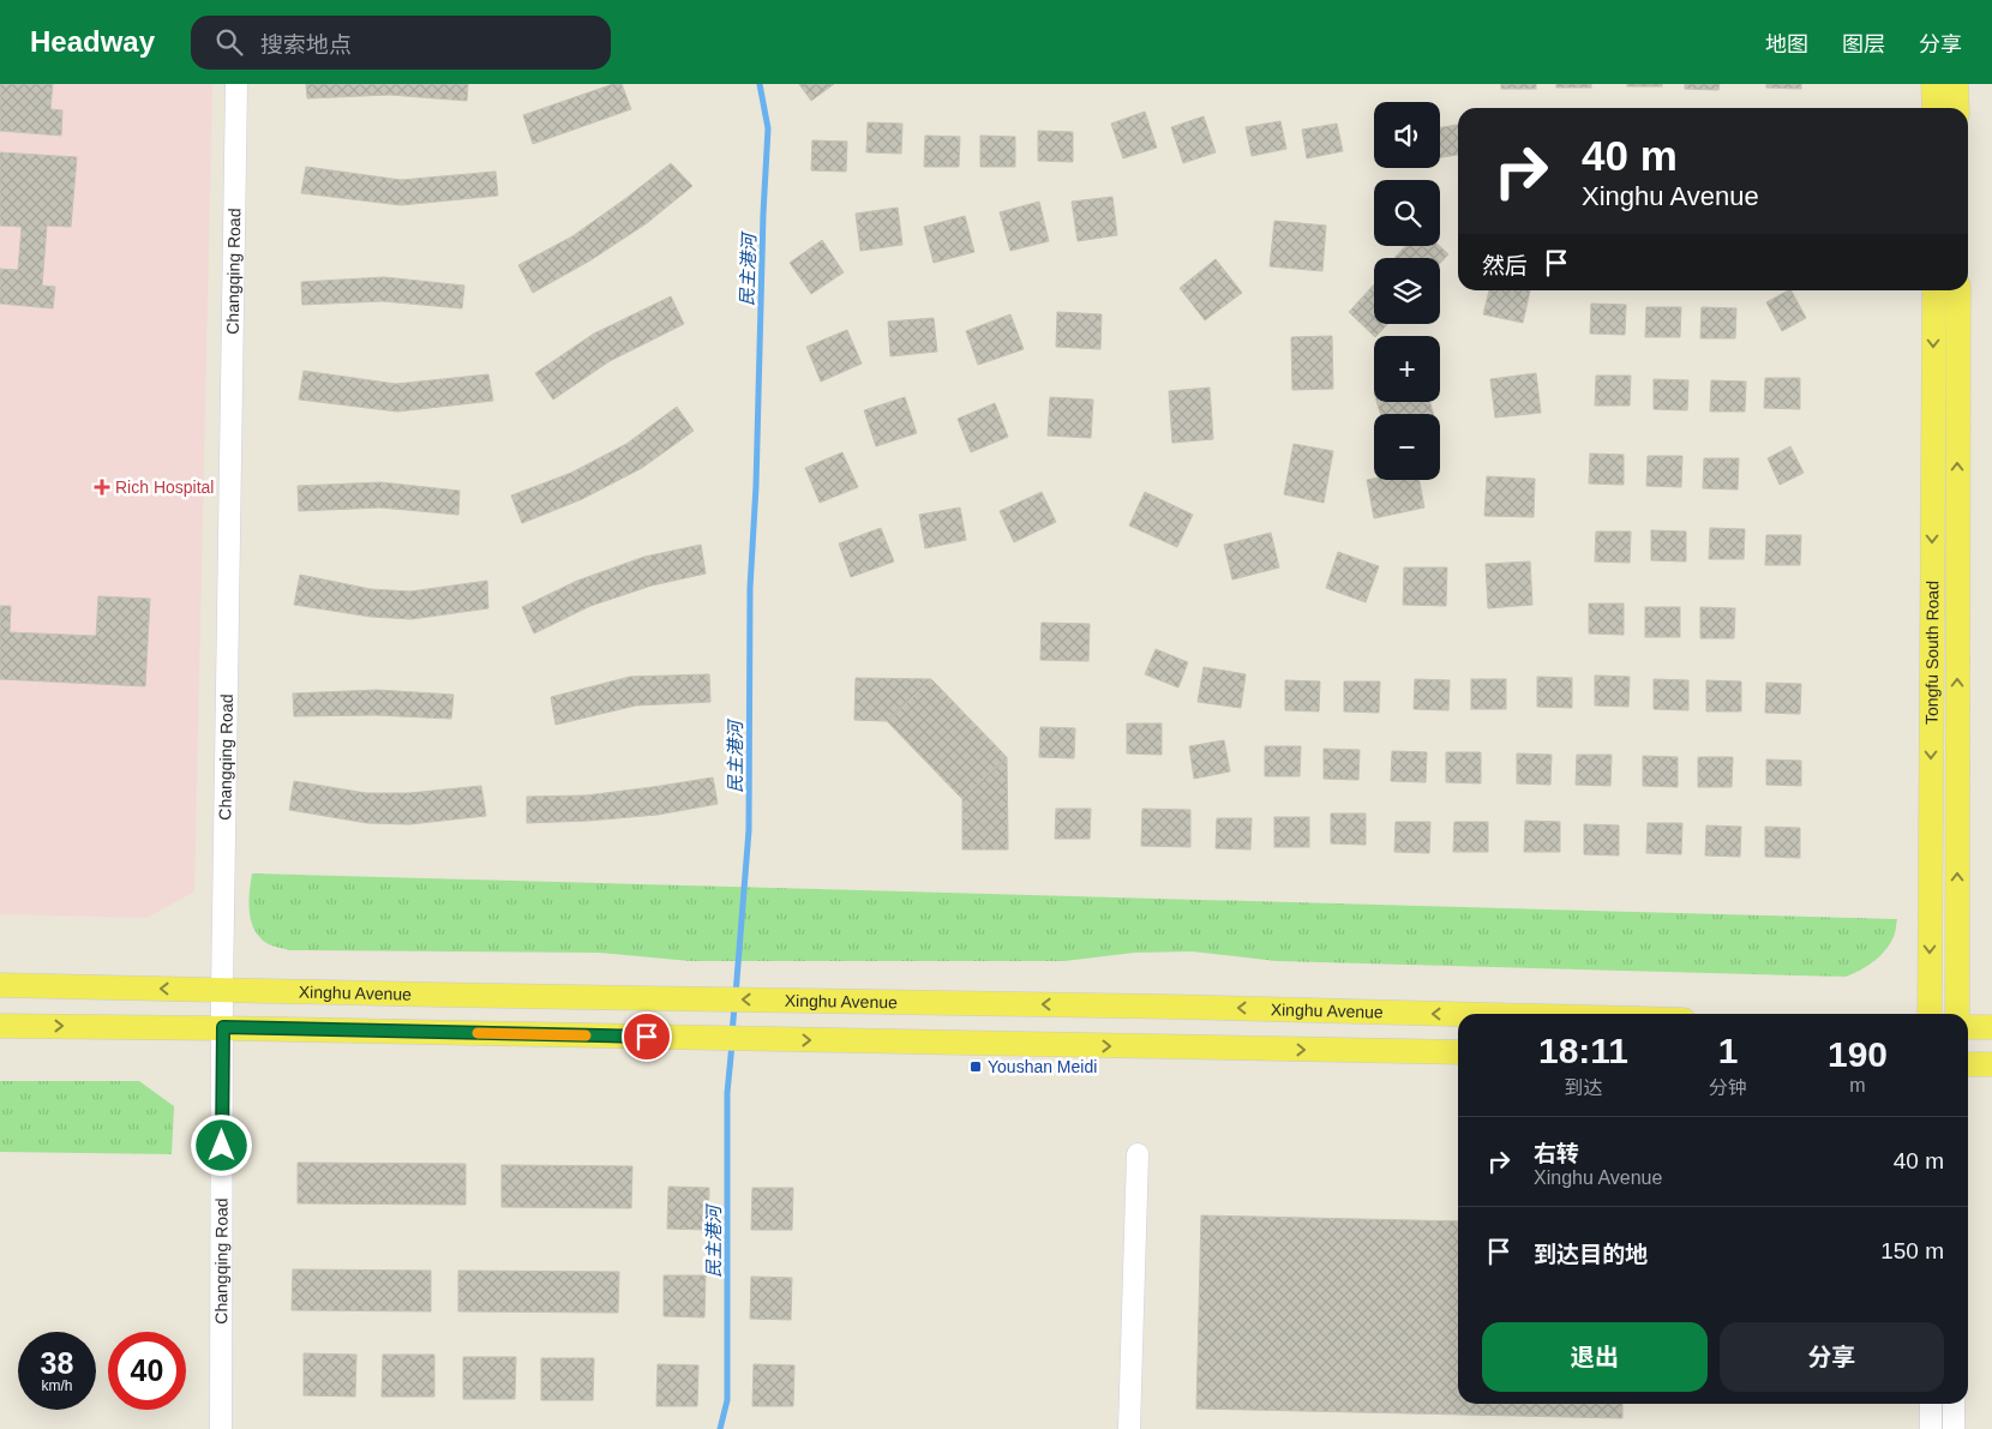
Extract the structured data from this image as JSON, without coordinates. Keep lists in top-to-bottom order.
{
  "streets": {
    "main road": ["Tongfu South Road", "Xinghu Avenue"],
    "street": ["Changqing Road"]
  },
  "crossings": [
    ["Changqing Road", "Xinghu Avenue"]
  ],
  "water": ["民主港河"],
  "places": {
    "health": ["Rich Hospital"],
    "transit": ["Youshan Meidi"]
  },
  "page": {
    "header": "Headway",
    "search": "搜索地点",
    "nav": ["地图", "图层", "分享"],
    "map_buttons": ["+", "−"],
    "turn": ["40 m", "Xinghu Avenue"],
    "then": "然后",
    "eta": [
      "18:11",
      "到达",
      "1",
      "分钟",
      "190",
      "m"
    ],
    "list": [
      {
        "name": "右转",
        "note": "Xinghu Avenue",
        "value": "40 m"
      },
      {
        "name": "到达目的地",
        "value": "150 m"
      }
    ],
    "buttons": ["退出", "分享"],
    "speed": "38 km/h",
    "limit": "40"
  }
}
